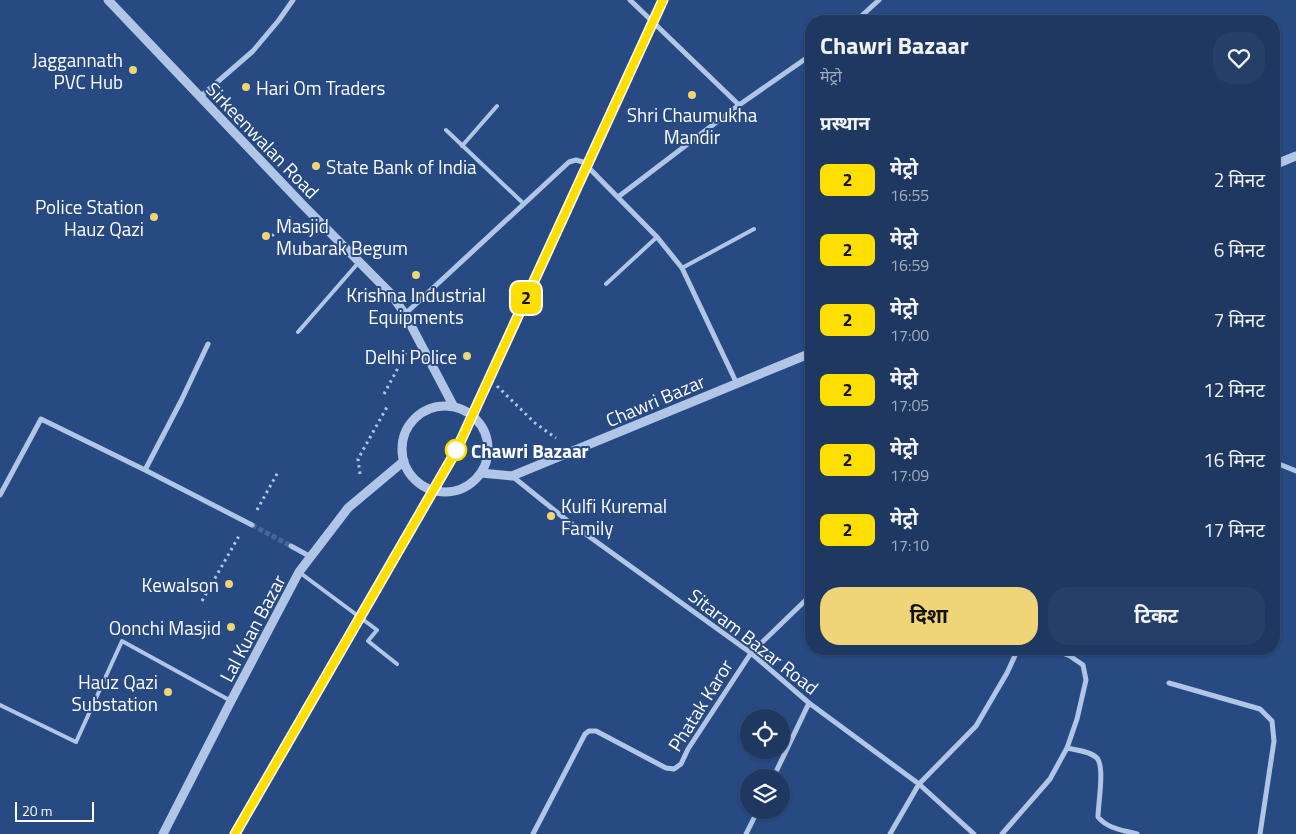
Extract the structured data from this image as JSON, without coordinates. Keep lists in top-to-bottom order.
{
  "streets": {
    "street": [
      "Sirkeenwalan Road",
      "Chawri Bazar",
      "Lal Kuan Bazar",
      "Sitaram Bazar Road",
      "Phatak Karor"
    ]
  },
  "crossings": [
    ["Sirkeenwalan Road", "Chawri Bazar"],
    ["Sirkeenwalan Road", "Lal Kuan Bazar"],
    ["Chawri Bazar", "Lal Kuan Bazar"],
    ["Chawri Bazar", "Sitaram Bazar Road"],
    ["Sitaram Bazar Road", "Phatak Karor"]
  ],
  "places": [
    "Jaggannath PVC Hub",
    "Hari Om Traders",
    "Shri Chaumukha Mandir",
    "State Bank of India",
    "Police Station Hauz Qazi",
    "Masjid Mubarak Begum",
    "Krishna Industrial Equipments",
    "Delhi Police",
    "Chawri Bazaar",
    "Kulfi Kuremal Family",
    "Kewalson",
    "Oonchi Masjid",
    "Hauz Qazi Substation"
  ],
  "lines": ["metro line 2"],
  "scale_bar": "20 m",
  "page": {
    "on_map": "2",
    "heading": [
      ["Chawri Bazaar", "मेट्रो"],
      "प्रस्थान"
    ],
    "list": [
      {
        "mark": "2",
        "name": "मेट्रो",
        "note": "16:55",
        "value": "2 मिनट"
      },
      {
        "mark": "2",
        "name": "मेट्रो",
        "note": "16:59",
        "value": "6 मिनट"
      },
      {
        "mark": "2",
        "name": "मेट्रो",
        "note": "17:00",
        "value": "7 मिनट"
      },
      {
        "mark": "2",
        "name": "मेट्रो",
        "note": "17:05",
        "value": "12 मिनट"
      },
      {
        "mark": "2",
        "name": "मेट्रो",
        "note": "17:09",
        "value": "16 मिनट"
      },
      {
        "mark": "2",
        "name": "मेट्रो",
        "note": "17:10",
        "value": "17 मिनट"
      }
    ],
    "buttons": ["दिशा", "टिकट"],
    "scale": "20 m"
  }
}
